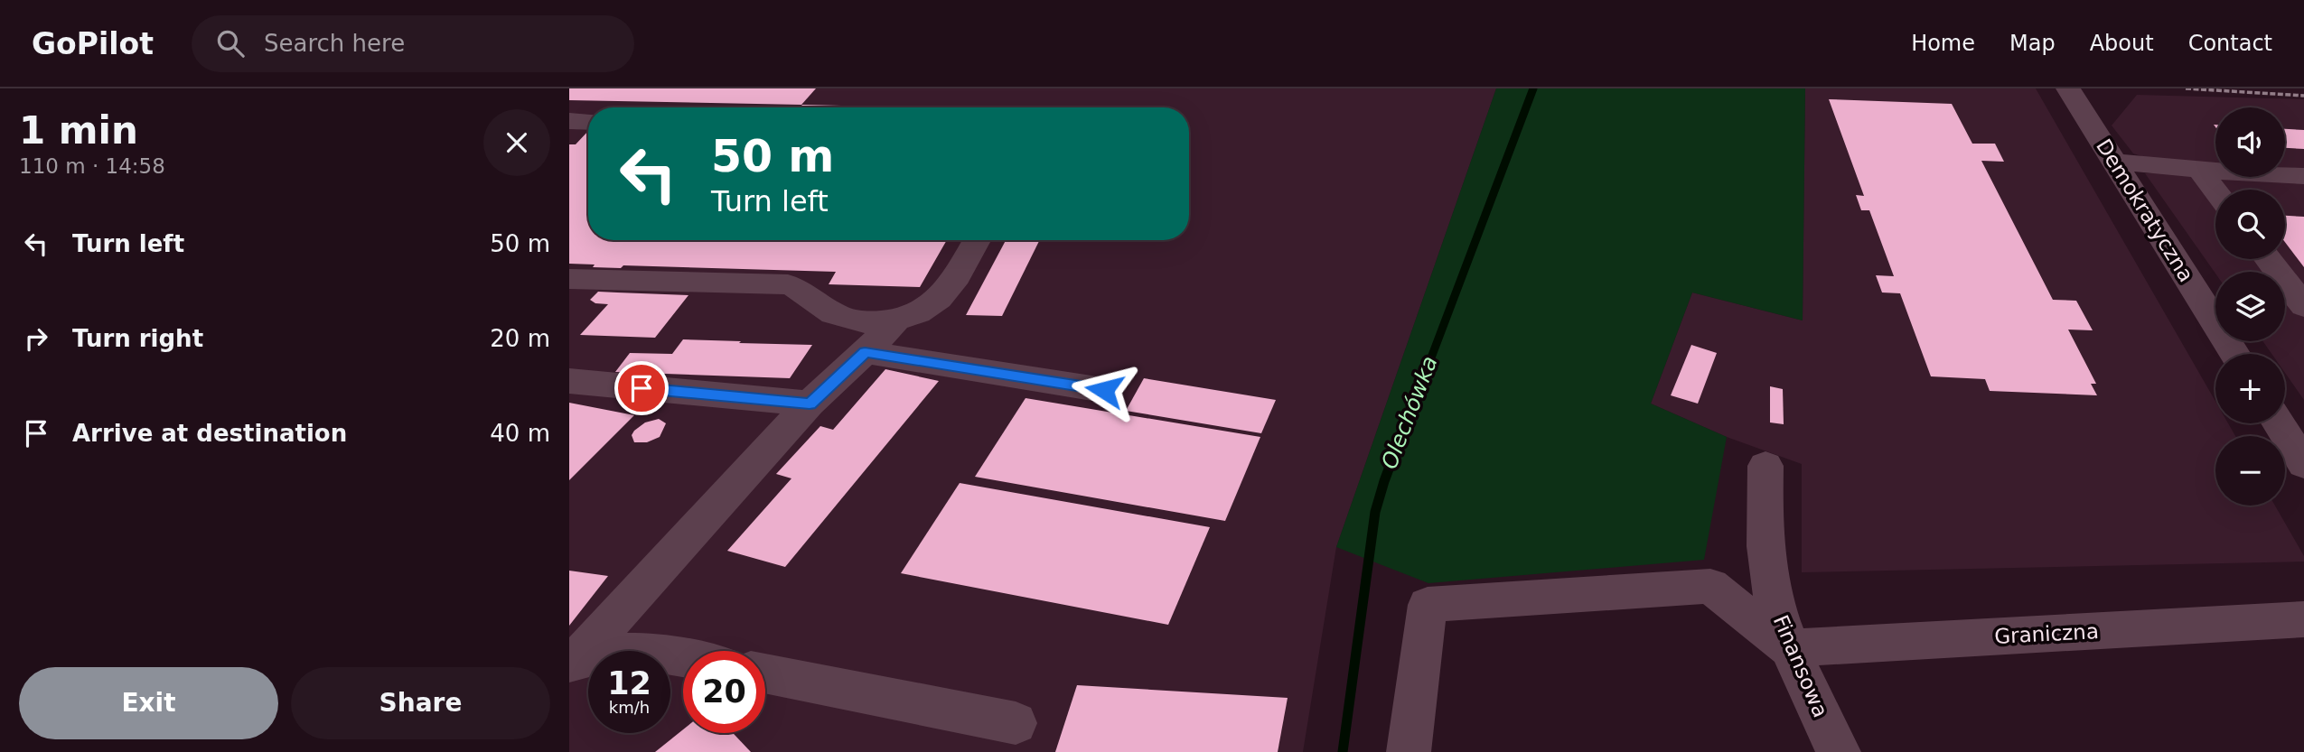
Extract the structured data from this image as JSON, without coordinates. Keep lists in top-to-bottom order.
{
  "streets": {
    "street": ["Demokratyczna", "Graniczna", "Finansowa"]
  },
  "crossings": [
    ["Graniczna", "Finansowa"]
  ],
  "water": ["Olechówka"],
  "page": {
    "header": "GoPilot",
    "search": "Search here",
    "nav": [
      "Home",
      "Map",
      "About",
      "Contact"
    ],
    "heading": ["1 min", "110 m · 14:58"],
    "map_buttons": ["+", "−"],
    "turn": ["50 m", "Turn left"],
    "list": [
      {
        "name": "Turn left",
        "value": "50 m"
      },
      {
        "name": "Turn right",
        "value": "20 m"
      },
      {
        "name": "Arrive at destination",
        "value": "40 m"
      }
    ],
    "speed": "12 km/h",
    "limit": "20",
    "buttons": ["Exit", "Share"]
  }
}
